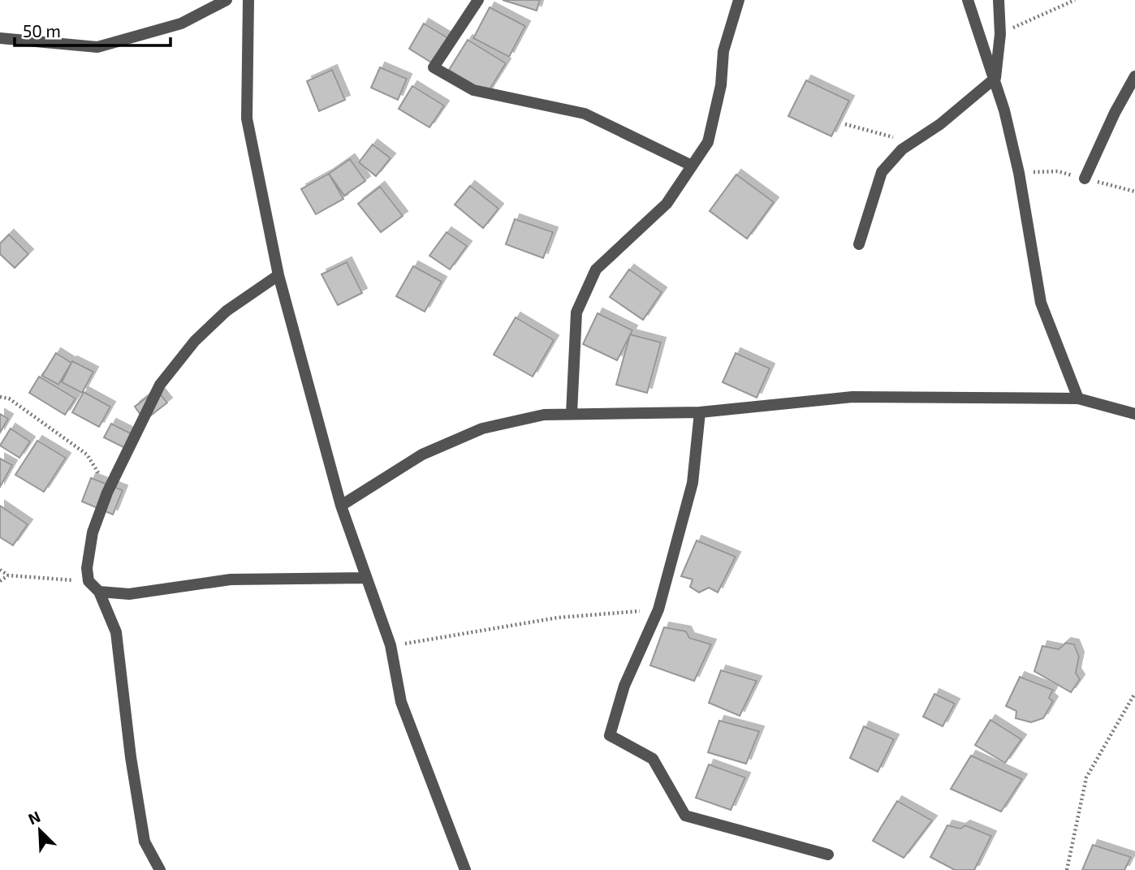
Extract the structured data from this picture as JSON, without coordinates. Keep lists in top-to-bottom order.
{
  "scale_bar": "50 m",
  "north": "top left"
}
